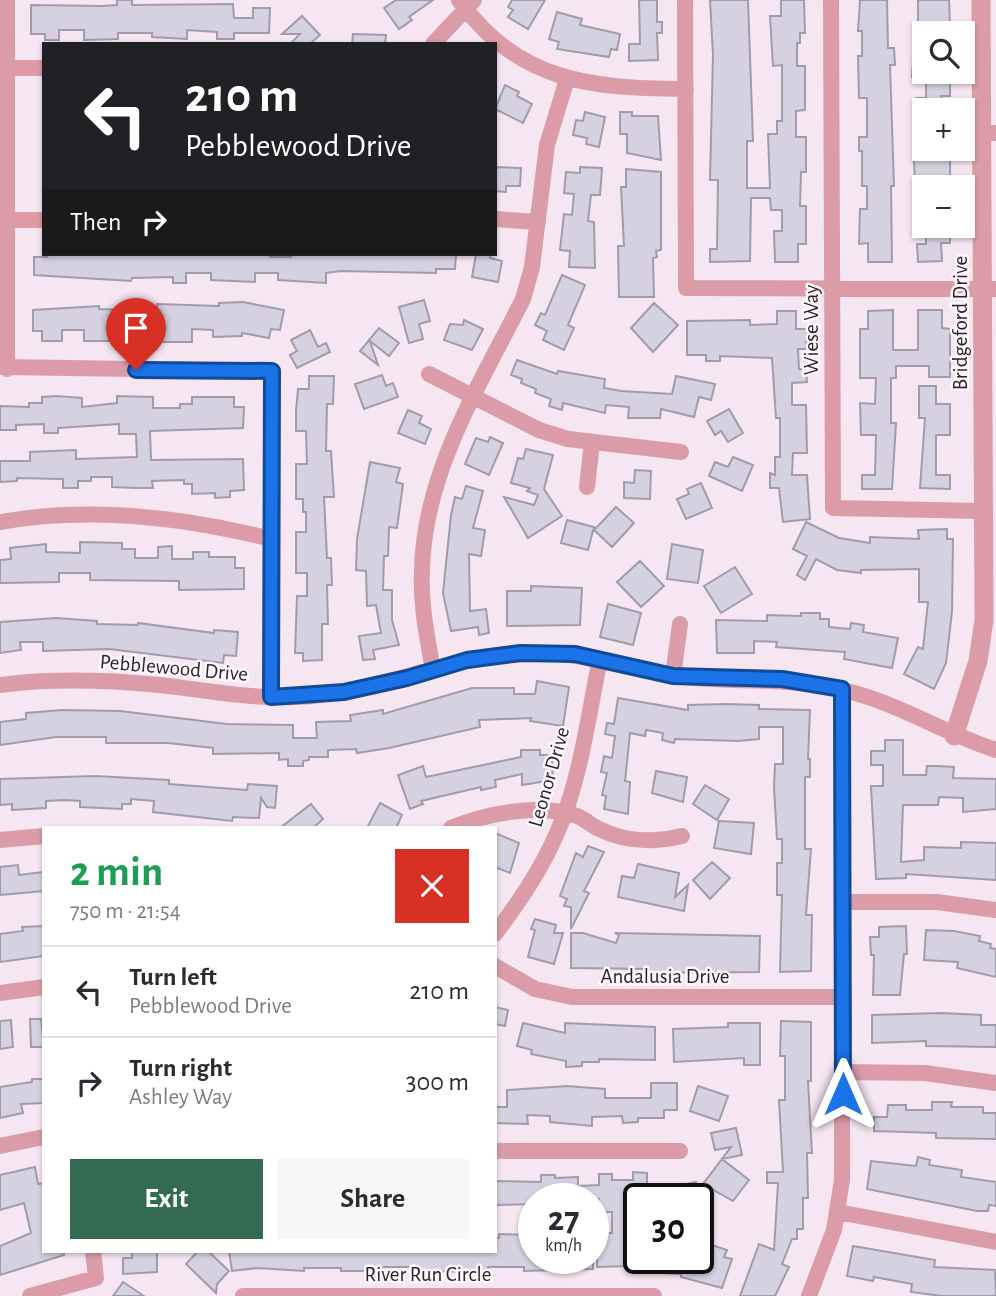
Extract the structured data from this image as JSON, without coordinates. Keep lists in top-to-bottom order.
{
  "streets": {
    "street": [
      "Bridgeford Drive",
      "Wiese Way",
      "Pebblewood Drive",
      "Leonor Drive",
      "Andalusia Drive",
      "River Run Circle"
    ]
  },
  "crossings": [
    ["Bridgeford Drive", "Wiese Way"],
    ["Bridgeford Drive", "Pebblewood Drive"],
    ["Pebblewood Drive", "Leonor Drive"]
  ],
  "page": {
    "map_buttons": ["+", "−"],
    "turn": ["210 m", "Pebblewood Drive"],
    "then": "Then",
    "heading": ["2 min", "750 m · 21:54"],
    "list": [
      {
        "name": "Turn left",
        "note": "Pebblewood Drive",
        "value": "210 m"
      },
      {
        "name": "Turn right",
        "note": "Ashley Way",
        "value": "300 m"
      }
    ],
    "buttons": ["Exit", "Share"],
    "speed": "27 km/h",
    "limit": "30"
  }
}
